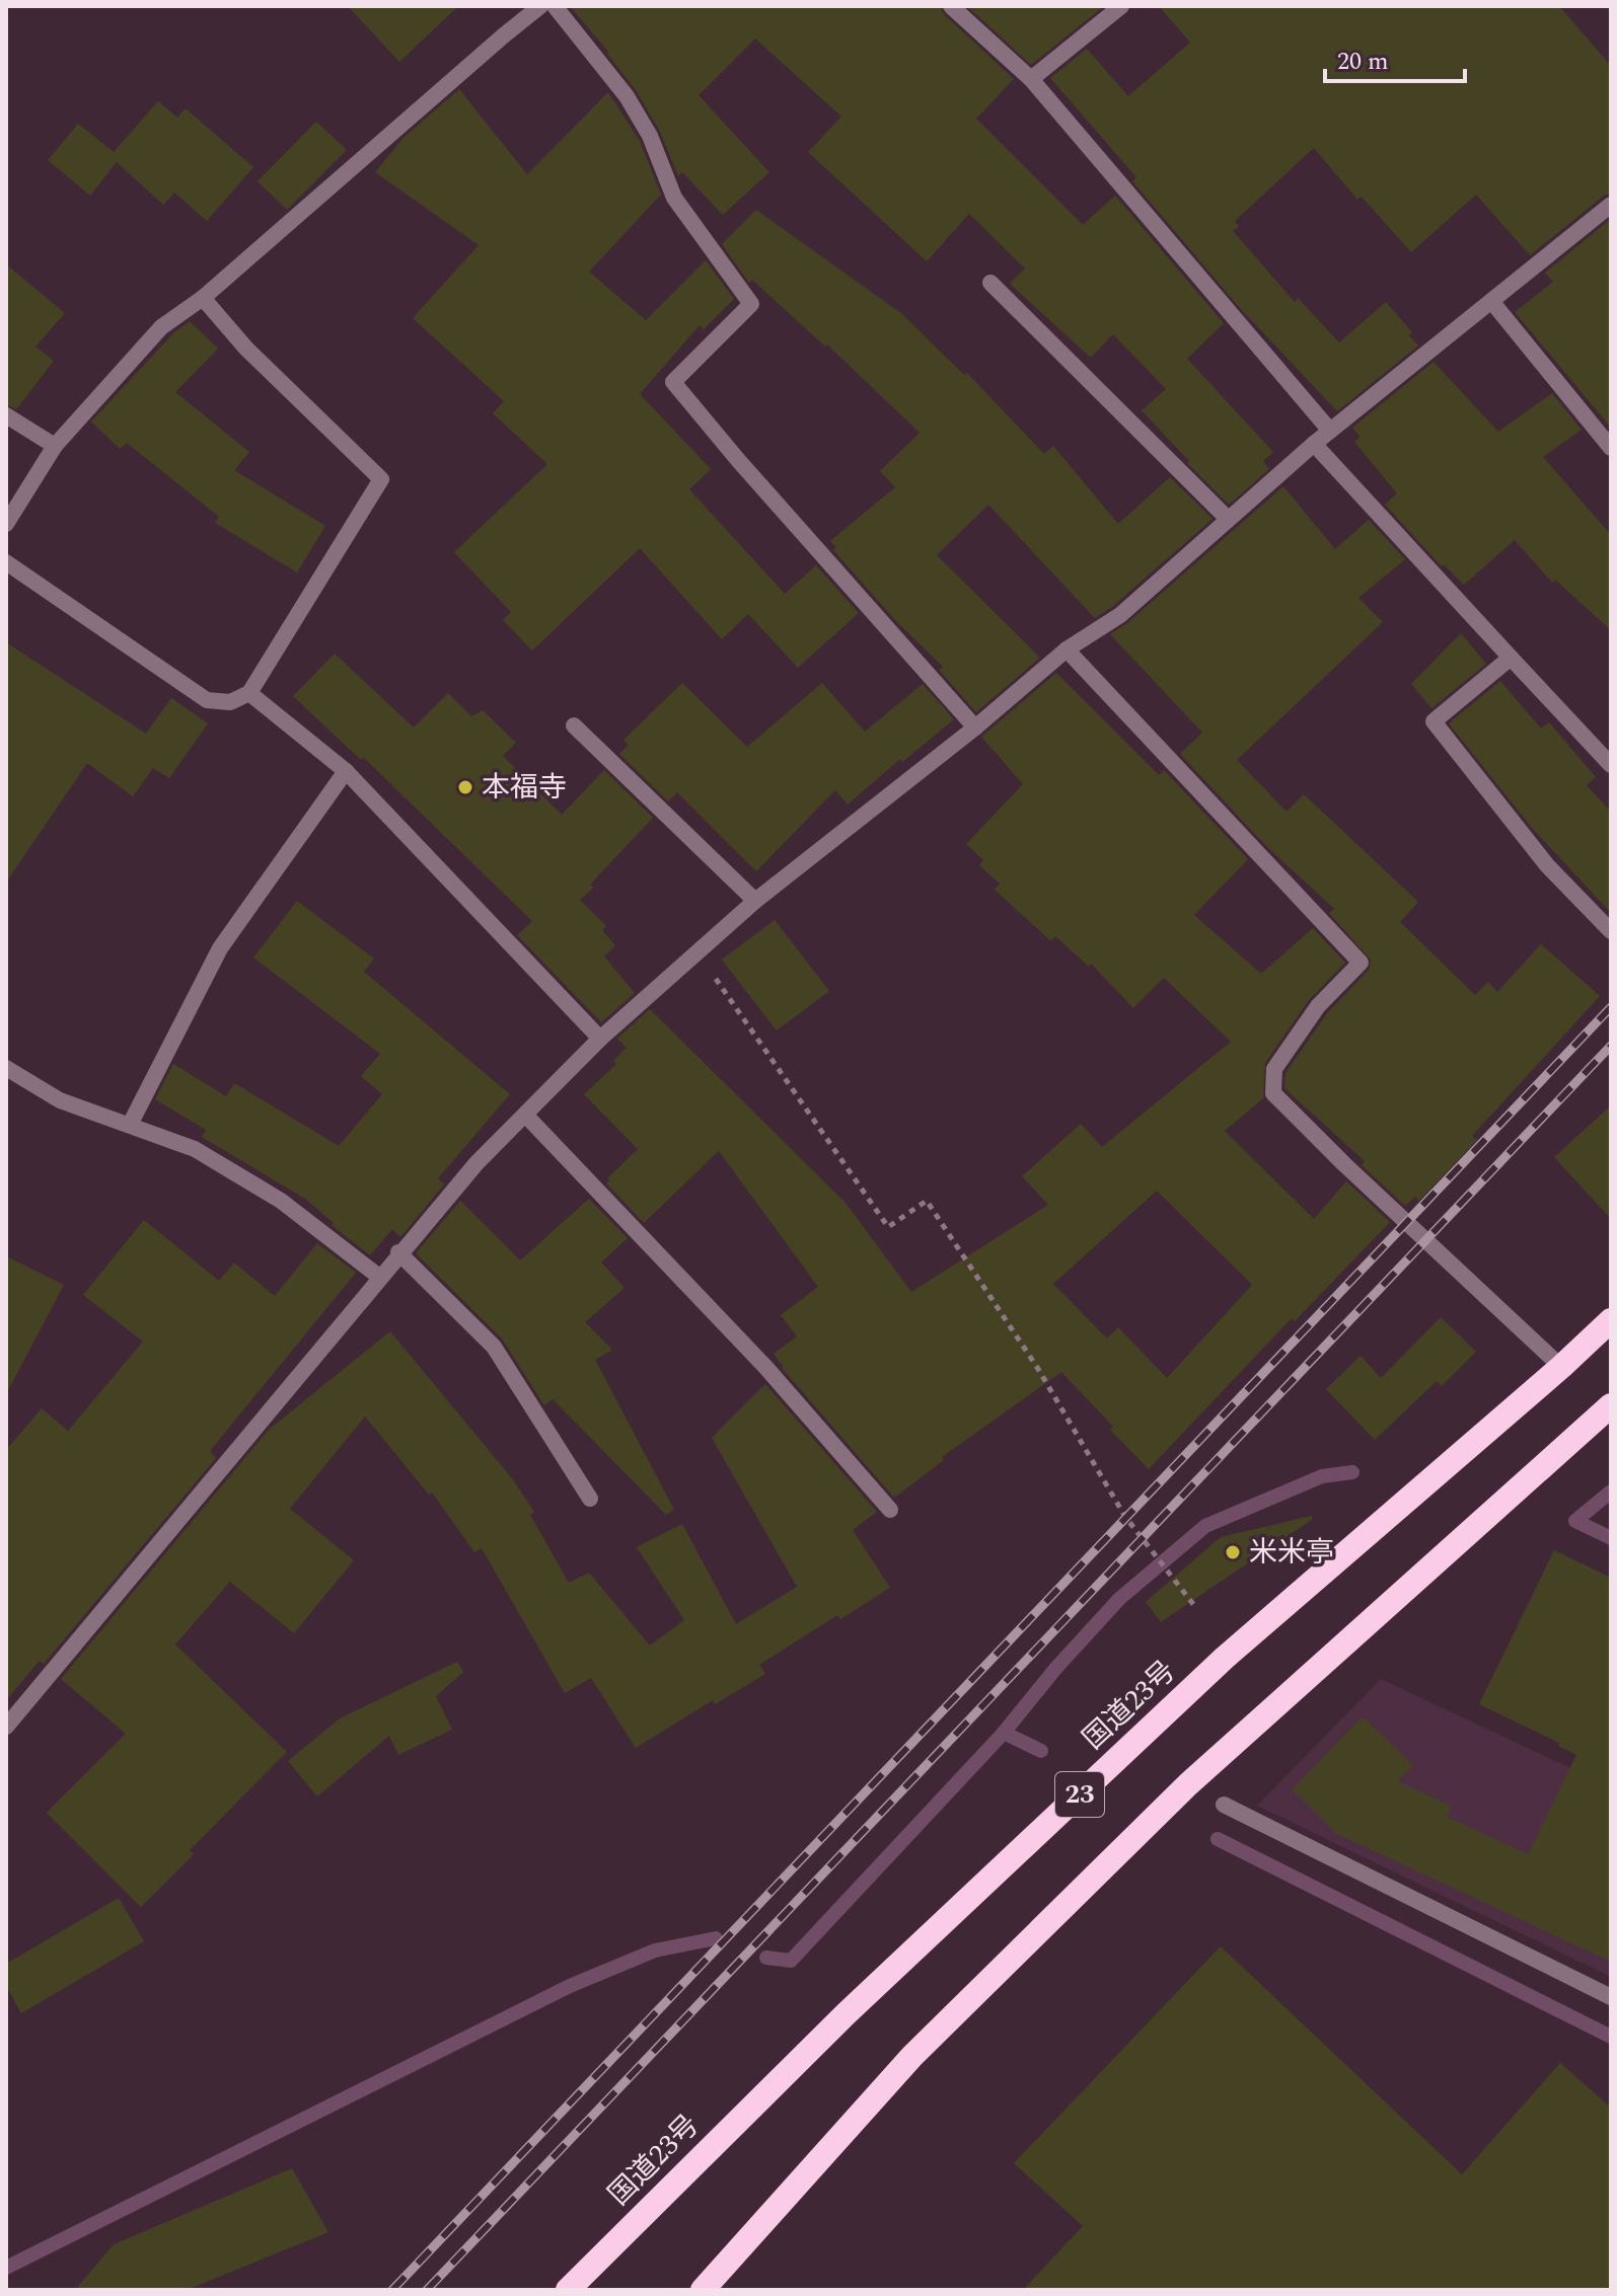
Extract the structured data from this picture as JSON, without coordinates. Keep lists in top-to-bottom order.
{
  "streets": {
    "highway": ["国道23号", "23"]
  },
  "places": ["本福寺", "米米亭"],
  "scale_bar": "20 m"
}
